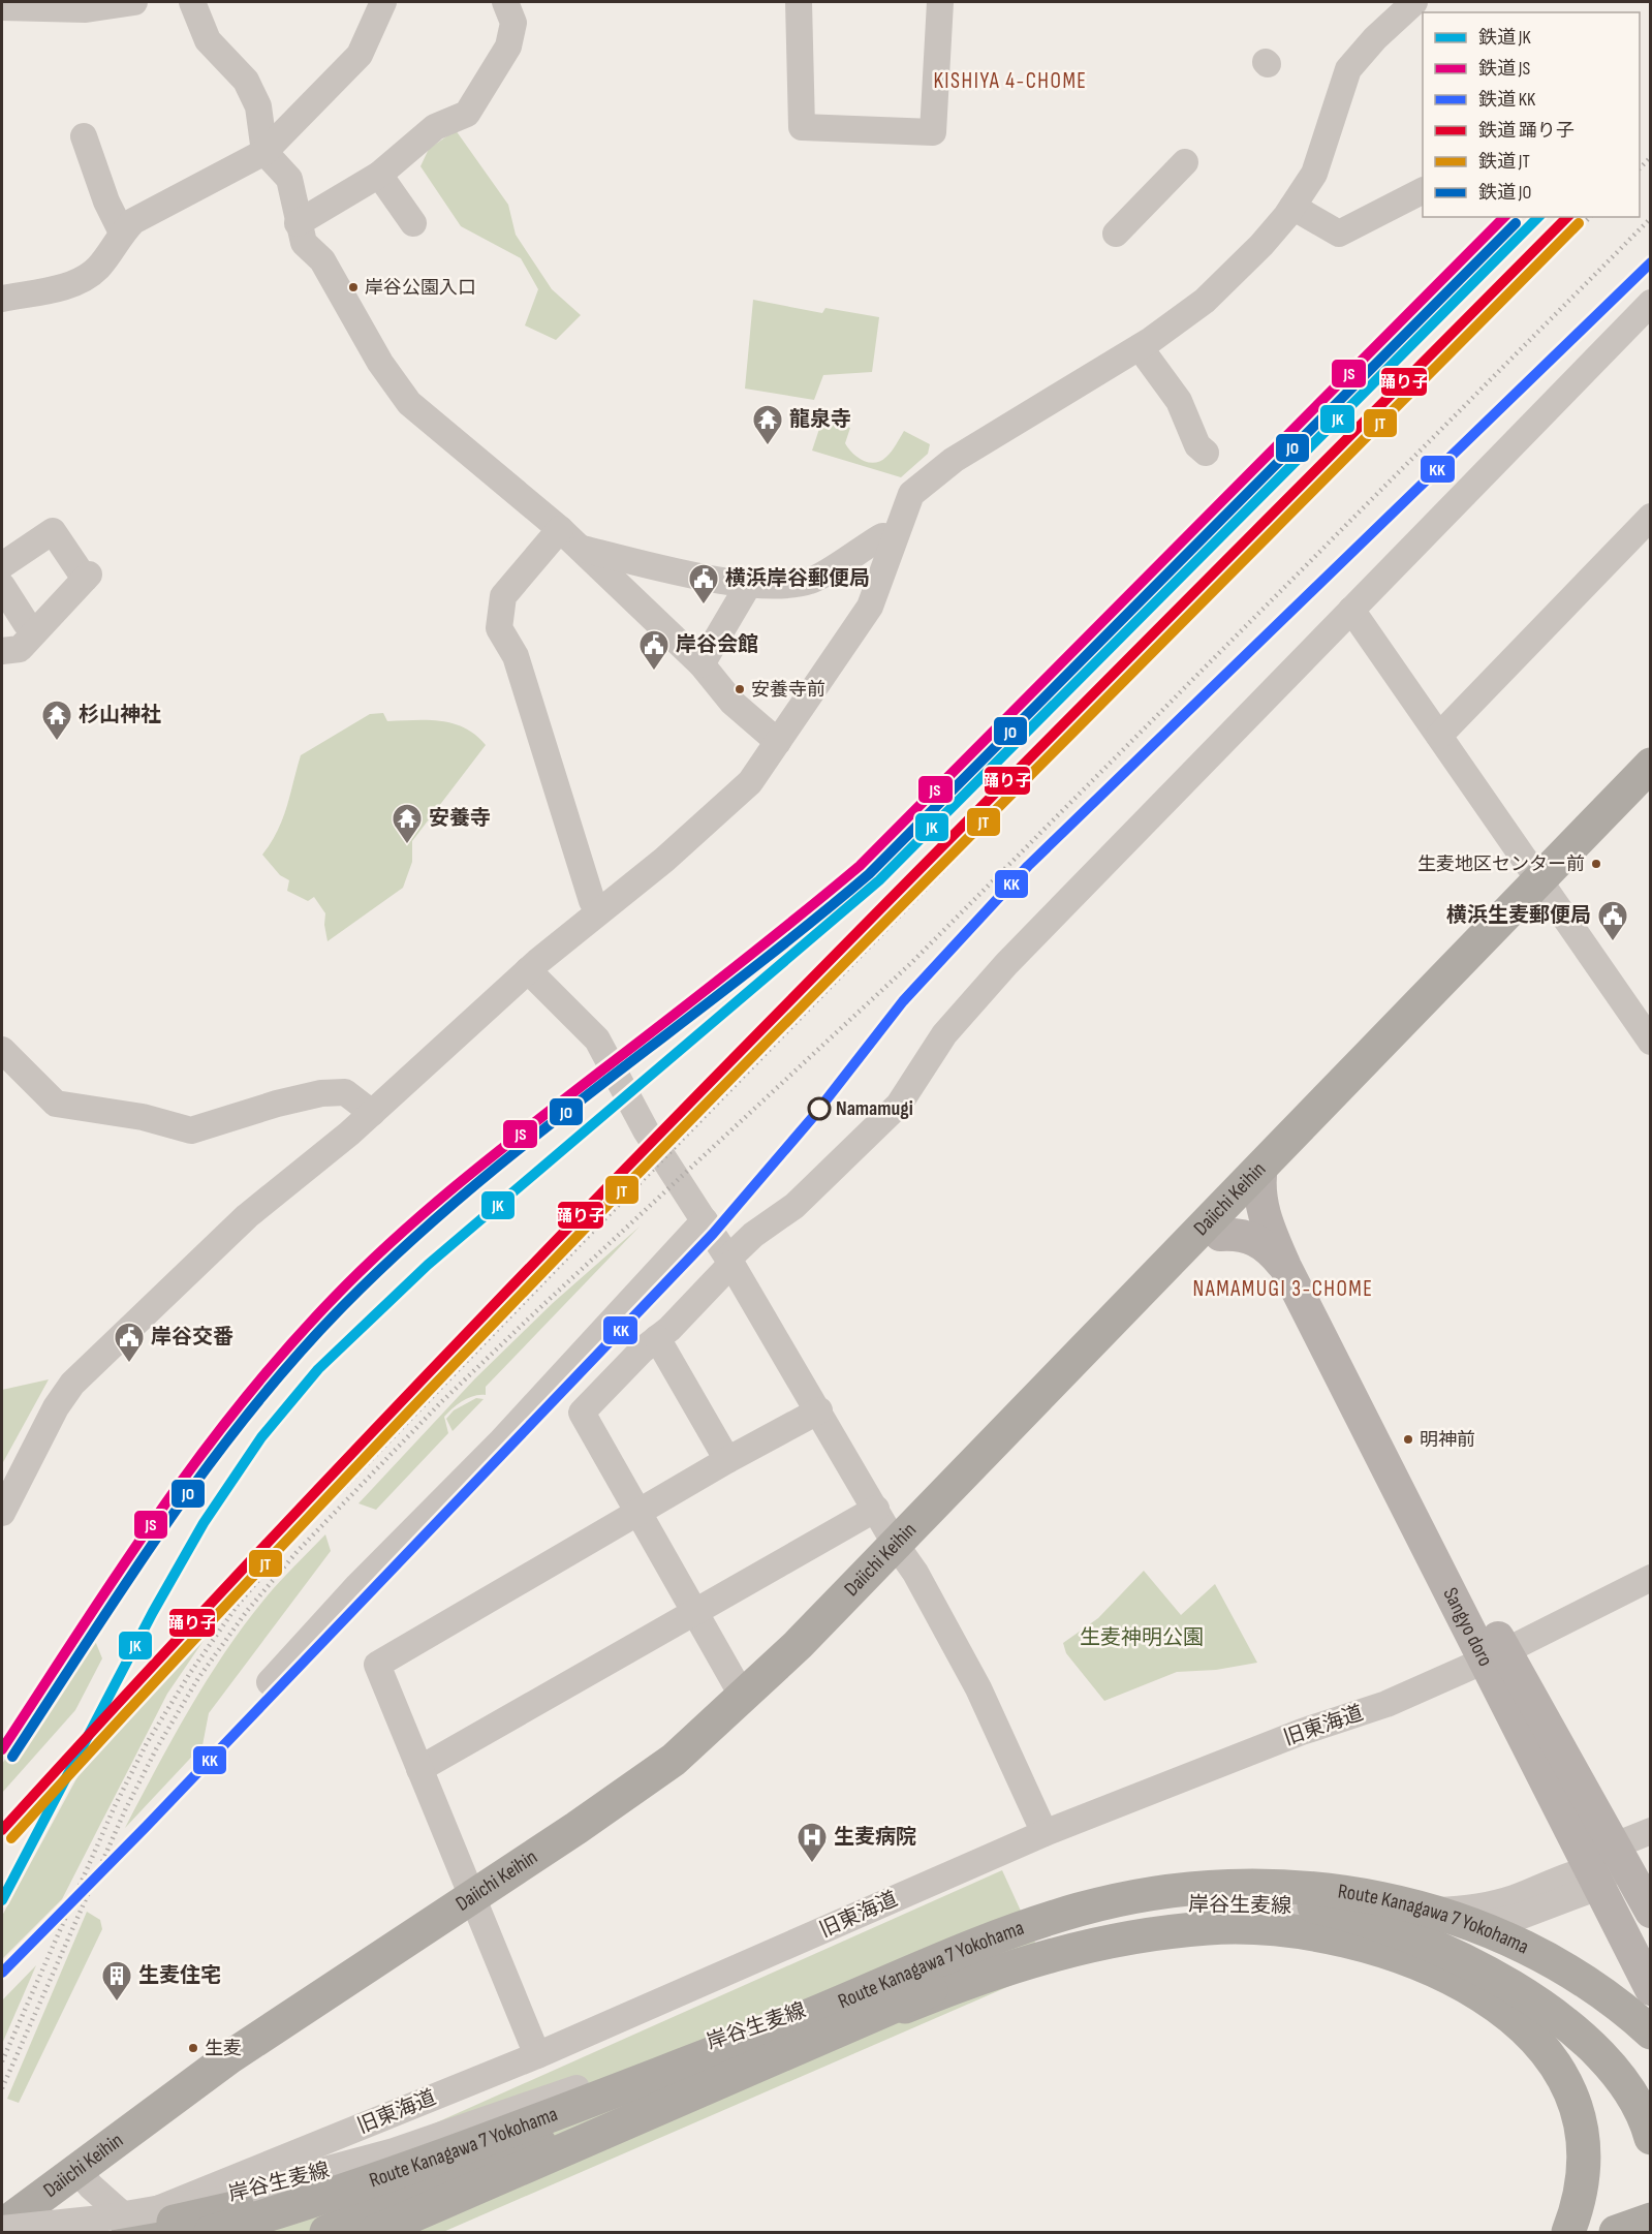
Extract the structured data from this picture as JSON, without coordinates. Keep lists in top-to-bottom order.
{
  "streets": {
    "highway": ["Daiichi Keihin", "Route Kanagawa 7 Yokohama"],
    "main road": ["Sangyo doro"],
    "street": ["旧東海道", "岸谷生麦線"]
  },
  "crossings": [
    ["Daiichi Keihin", "Sangyo doro"],
    ["Daiichi Keihin", "旧東海道"],
    ["Daiichi Keihin", "岸谷生麦線"],
    ["Sangyo doro", "旧東海道"],
    ["Sangyo doro", "岸谷生麦線"],
    ["岸谷生麦線", "Route Kanagawa 7 Yokohama"]
  ],
  "districts": ["KISHIYA 4-CHOME", "NAMAMUGI 3-CHOME"],
  "parks": ["生麦神明公園"],
  "places": {
    "other": [
      "岸谷公園入口",
      "安養寺前",
      "生麦地区センター前",
      "Namamugi",
      "明神前",
      "生麦"
    ],
    "temple": ["龍泉寺", "杉山神社", "安養寺"],
    "public building": [
      "横浜岸谷郵便局",
      "岸谷会館",
      "横浜生麦郵便局",
      "岸谷交番"
    ],
    "hospital": ["生麦病院"],
    "building": ["生麦住宅"]
  },
  "lines": [
    "rail line JK",
    "rail line JS",
    "rail line 踊り子",
    "rail line JT",
    "rail line JO",
    "rail line KK"
  ],
  "legend": [
    "鉄道 JK",
    "鉄道 JS",
    "鉄道 KK",
    "鉄道 踊り子",
    "鉄道 JT",
    "鉄道 JO"
  ]
}
